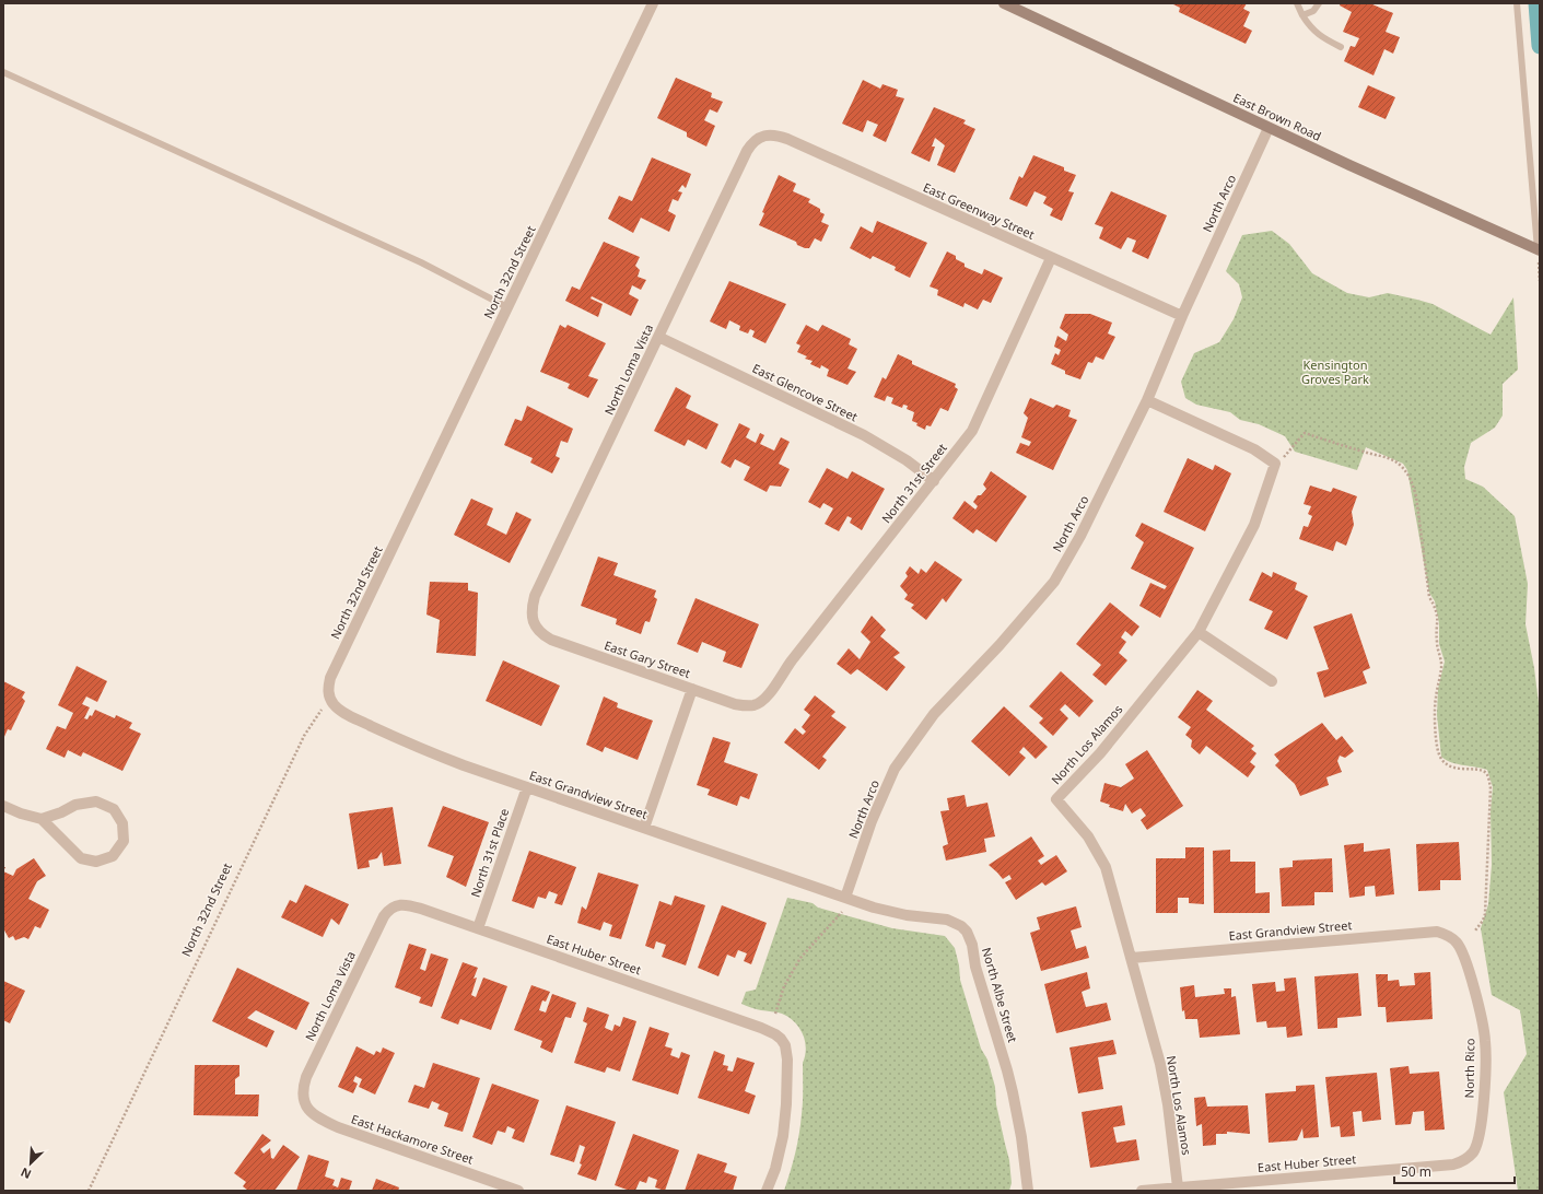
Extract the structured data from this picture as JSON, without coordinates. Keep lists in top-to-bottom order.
{
  "streets": {
    "main road": ["East Brown Road"],
    "street": [
      "North Arco",
      "East Greenway Street",
      "North 32nd Street",
      "North Loma Vista",
      "East Glencove Street",
      "North 31st Street",
      "East Gary Street",
      "North Los Alamos",
      "East Grandview Street",
      "North 31st Place",
      "East Huber Street",
      "North Albe Street",
      "North Rico",
      "East Hackamore Street"
    ]
  },
  "crossings": [
    ["East Brown Road", "North Arco"],
    ["North Arco", "East Greenway Street"],
    ["North Arco", "East Grandview Street"],
    ["North Arco", "North Albe Street"],
    ["East Greenway Street", "North Loma Vista"],
    ["East Greenway Street", "North 31st Street"],
    ["North 32nd Street", "East Grandview Street"],
    ["North Loma Vista", "East Glencove Street"],
    ["North Loma Vista", "East Gary Street"],
    ["North Loma Vista", "East Huber Street"],
    ["North Loma Vista", "East Hackamore Street"],
    ["East Glencove Street", "North 31st Street"],
    ["North 31st Street", "East Gary Street"],
    ["North Los Alamos", "East Grandview Street"],
    ["North Los Alamos", "East Huber Street"],
    ["East Grandview Street", "North 31st Place"],
    ["East Grandview Street", "North Albe Street"],
    ["East Grandview Street", "North Rico"],
    ["North 31st Place", "East Huber Street"],
    ["East Huber Street", "North Rico"]
  ],
  "parks": ["Kensington Groves Park"],
  "scale_bar": "50 m",
  "north": "bottom left"
}
